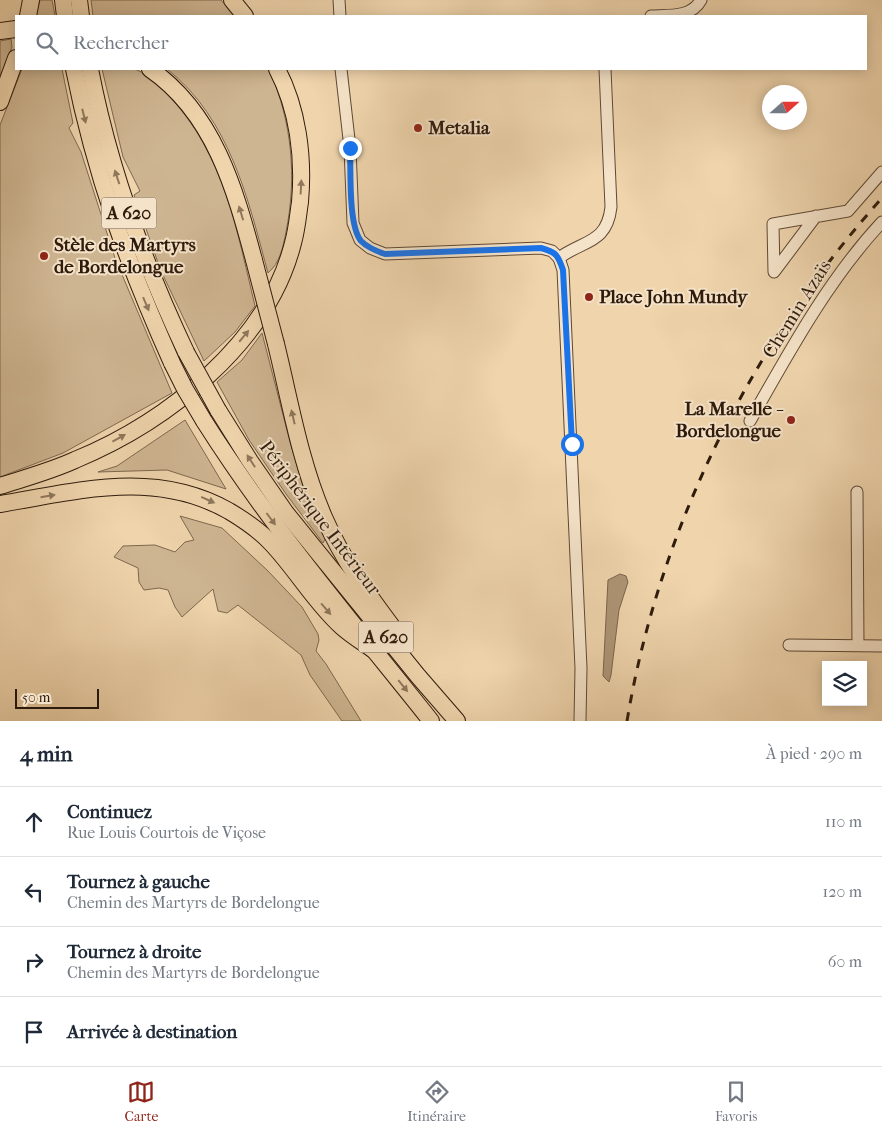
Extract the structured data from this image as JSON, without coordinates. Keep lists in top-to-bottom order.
{
  "streets": {
    "highway": ["A 620", "Périphérique Intérieur"],
    "street": ["Chemin Azaïs"]
  },
  "places": [
    "Metalia",
    "Stèle des Martyrs de Bordelongue",
    "Place John Mundy",
    "La Marelle - Bordelongue"
  ],
  "scale_bar": "50 m",
  "north": "right",
  "page": {
    "search": "Rechercher",
    "scale": "50 m",
    "heading": ["4 min", "À pied · 290 m"],
    "list": [
      ["Continuez", "Rue Louis Courtois de Viçose", "110 m"],
      ["Tournez à gauche", "Chemin des Martyrs de Bordelongue", "120 m"],
      ["Tournez à droite", "Chemin des Martyrs de Bordelongue", "60 m"],
      "Arrivée à destination"
    ],
    "nav": ["Carte", "Itinéraire", "Favoris"]
  }
}
